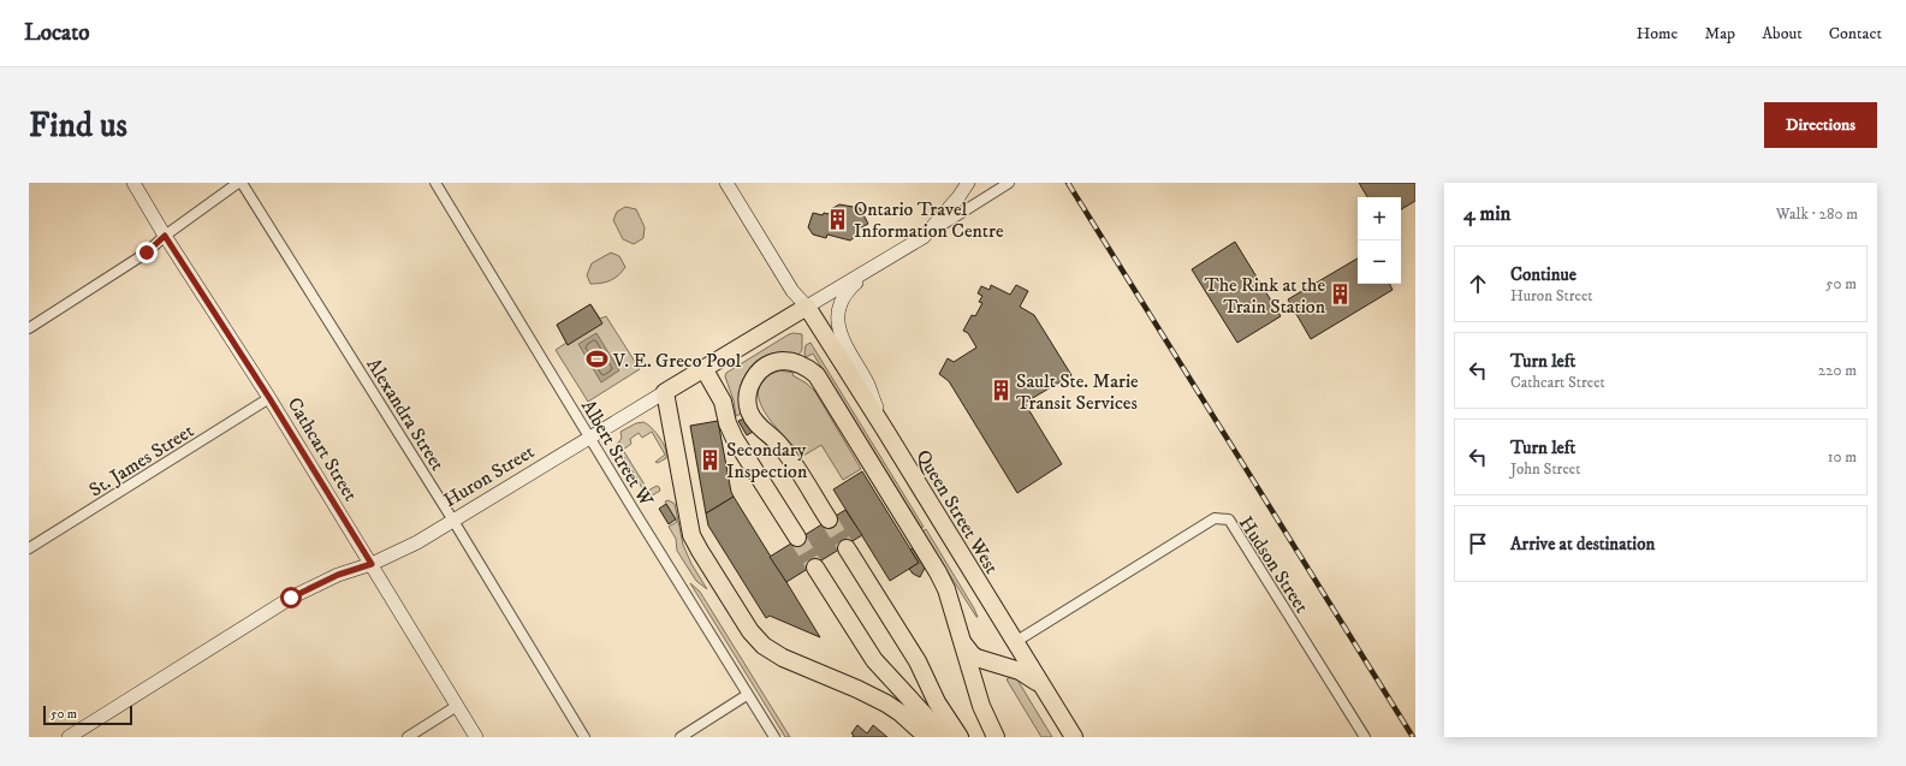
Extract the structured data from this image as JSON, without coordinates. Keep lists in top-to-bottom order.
{
  "streets": {
    "highway": ["Huron Street", "Queen Street West"],
    "main road": ["Cathcart Street"],
    "street": [
      "Alexandra Street",
      "Albert Street W",
      "St. James Street",
      "Hudson Street"
    ]
  },
  "crossings": [
    ["Alexandra Street", "Huron Street"],
    ["Cathcart Street", "St. James Street"],
    ["Cathcart Street", "Huron Street"],
    ["Albert Street W", "Huron Street"],
    ["Huron Street", "Queen Street West"],
    ["Queen Street West", "Hudson Street"]
  ],
  "places": {
    "building": [
      "Ontario Travel Information Centre",
      "The Rink at the Train Station",
      "Sault Ste. Marie Transit Services",
      "Secondary Inspection"
    ],
    "sports": ["V. E. Greco Pool"]
  },
  "scale_bar": "50 m",
  "page": {
    "header": "Locato",
    "nav": [
      "Home",
      "Map",
      "About",
      "Contact"
    ],
    "buttons": "Directions",
    "title": "Find us",
    "heading": ["4 min", "Walk · 280 m"],
    "map_buttons": ["+", "−"],
    "list": [
      ["Continue", "Huron Street", "50 m"],
      ["Turn left", "Cathcart Street", "220 m"],
      ["Turn left", "John Street", "10 m"],
      "Arrive at destination"
    ],
    "scale": "50 m"
  }
}
